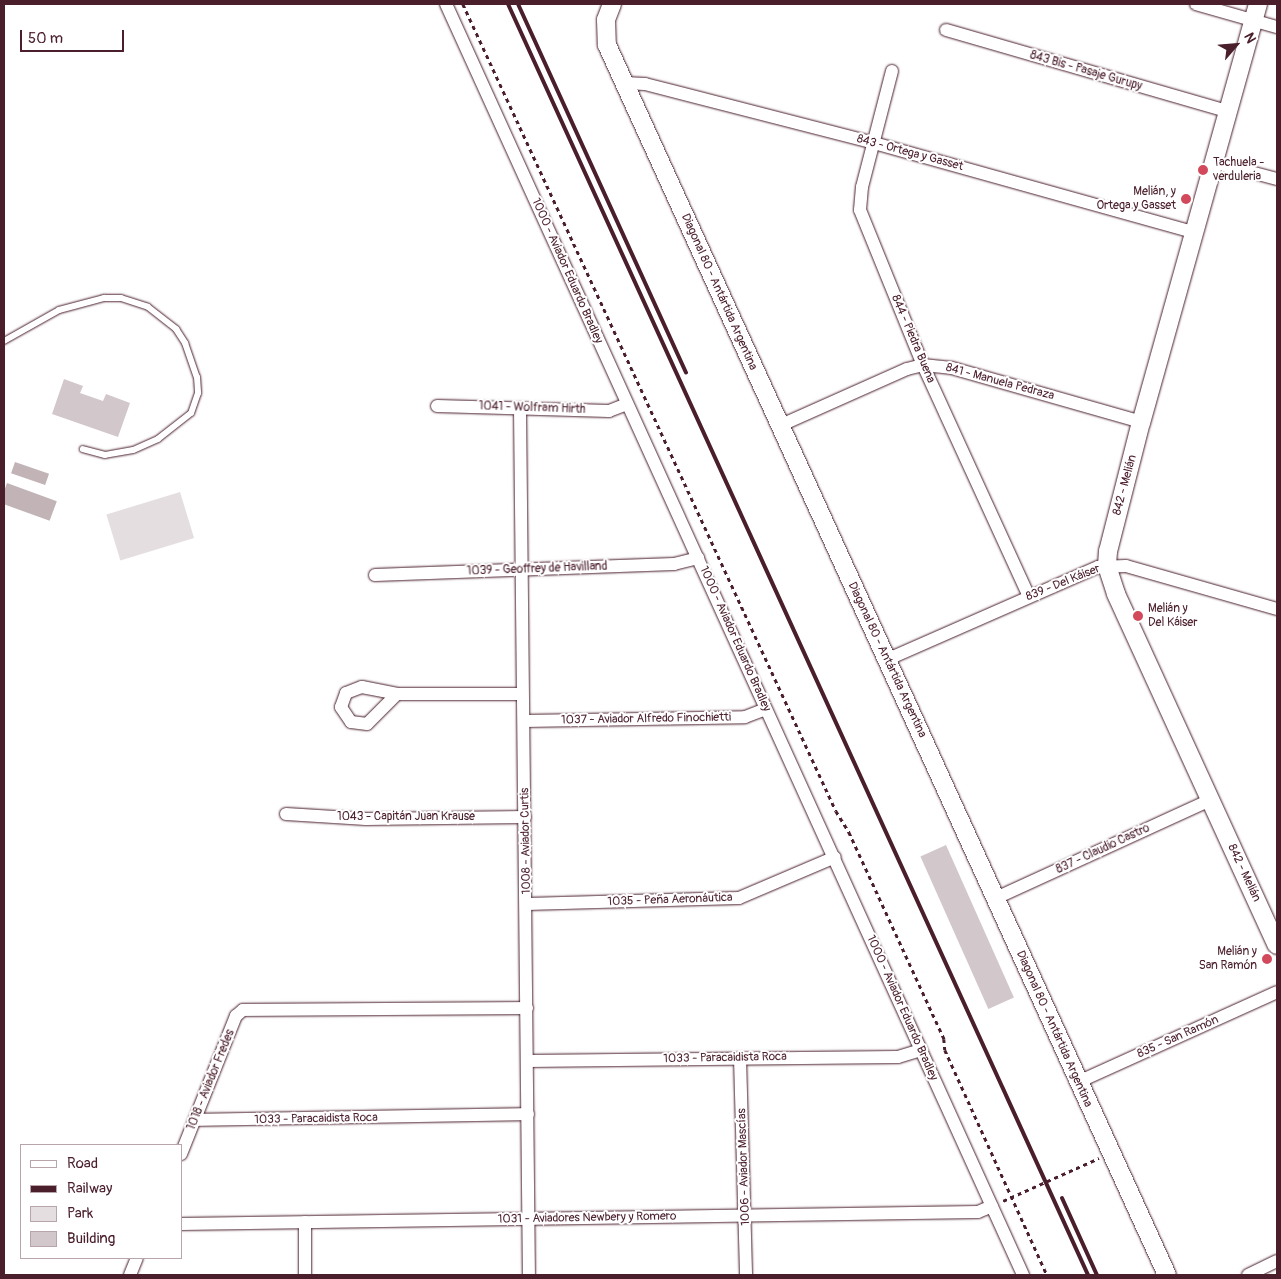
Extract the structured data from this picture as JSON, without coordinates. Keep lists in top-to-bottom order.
{
  "streets": {
    "main road": ["Diagonal 80 - Antártida Argentina", "842 - Melián"],
    "street": [
      "843 Bis - Pasaje Gurupy",
      "843 - Ortega y Gasset",
      "1000 - Aviador Eduardo Bradley",
      "844 - Piedra Buena",
      "841 - Manuela Pedraza",
      "1041 - Wolfram Hirth",
      "1039 - Geoffrey de Havilland",
      "839 - Del Káiser",
      "1037 - Aviador Alfredo Finochietti",
      "1043 - Capitán Juan Krause",
      "1008 - Aviador Curtis",
      "837 - Claudio Castro",
      "1035 - Peña Aeronáutica",
      "835 - San Ramón",
      "1033 - Paracaidista Roca",
      "1018 - Aviador Fredes",
      "1006 - Aviador Mascías",
      "1031 - Aviadores Newbery y Romero"
    ]
  },
  "crossings": [
    ["843 Bis - Pasaje Gurupy", "842 - Melián"],
    ["843 - Ortega y Gasset", "Diagonal 80 - Antártida Argentina"],
    ["843 - Ortega y Gasset", "844 - Piedra Buena"],
    ["843 - Ortega y Gasset", "842 - Melián"],
    ["1000 - Aviador Eduardo Bradley", "1041 - Wolfram Hirth"],
    ["1000 - Aviador Eduardo Bradley", "1039 - Geoffrey de Havilland"],
    ["1000 - Aviador Eduardo Bradley", "1037 - Aviador Alfredo Finochietti"],
    ["1000 - Aviador Eduardo Bradley", "1035 - Peña Aeronáutica"],
    ["1000 - Aviador Eduardo Bradley", "1033 - Paracaidista Roca"],
    ["1000 - Aviador Eduardo Bradley", "1031 - Aviadores Newbery y Romero"],
    ["Diagonal 80 - Antártida Argentina", "841 - Manuela Pedraza"],
    ["Diagonal 80 - Antártida Argentina", "839 - Del Káiser"],
    ["Diagonal 80 - Antártida Argentina", "837 - Claudio Castro"],
    ["Diagonal 80 - Antártida Argentina", "835 - San Ramón"],
    ["844 - Piedra Buena", "841 - Manuela Pedraza"],
    ["844 - Piedra Buena", "839 - Del Káiser"],
    ["841 - Manuela Pedraza", "842 - Melián"],
    ["1041 - Wolfram Hirth", "1008 - Aviador Curtis"],
    ["842 - Melián", "839 - Del Káiser"],
    ["842 - Melián", "837 - Claudio Castro"],
    ["1039 - Geoffrey de Havilland", "1008 - Aviador Curtis"],
    ["1037 - Aviador Alfredo Finochietti", "1008 - Aviador Curtis"],
    ["1043 - Capitán Juan Krause", "1008 - Aviador Curtis"],
    ["1008 - Aviador Curtis", "1035 - Peña Aeronáutica"],
    ["1008 - Aviador Curtis", "1033 - Paracaidista Roca"],
    ["1008 - Aviador Curtis", "1018 - Aviador Fredes"],
    ["1008 - Aviador Curtis", "1031 - Aviadores Newbery y Romero"],
    ["1033 - Paracaidista Roca", "1018 - Aviador Fredes"],
    ["1033 - Paracaidista Roca", "1006 - Aviador Mascías"],
    ["1006 - Aviador Mascías", "1031 - Aviadores Newbery y Romero"]
  ],
  "places": [
    "Tachuela - verduleria",
    "Melián, y Ortega y Gasset",
    "Melián y Del Káiser",
    "Melián y San Ramón"
  ],
  "legend": [
    "Road",
    "Railway",
    "Park",
    "Building"
  ],
  "scale_bar": "50 m",
  "north": "top right"
}
